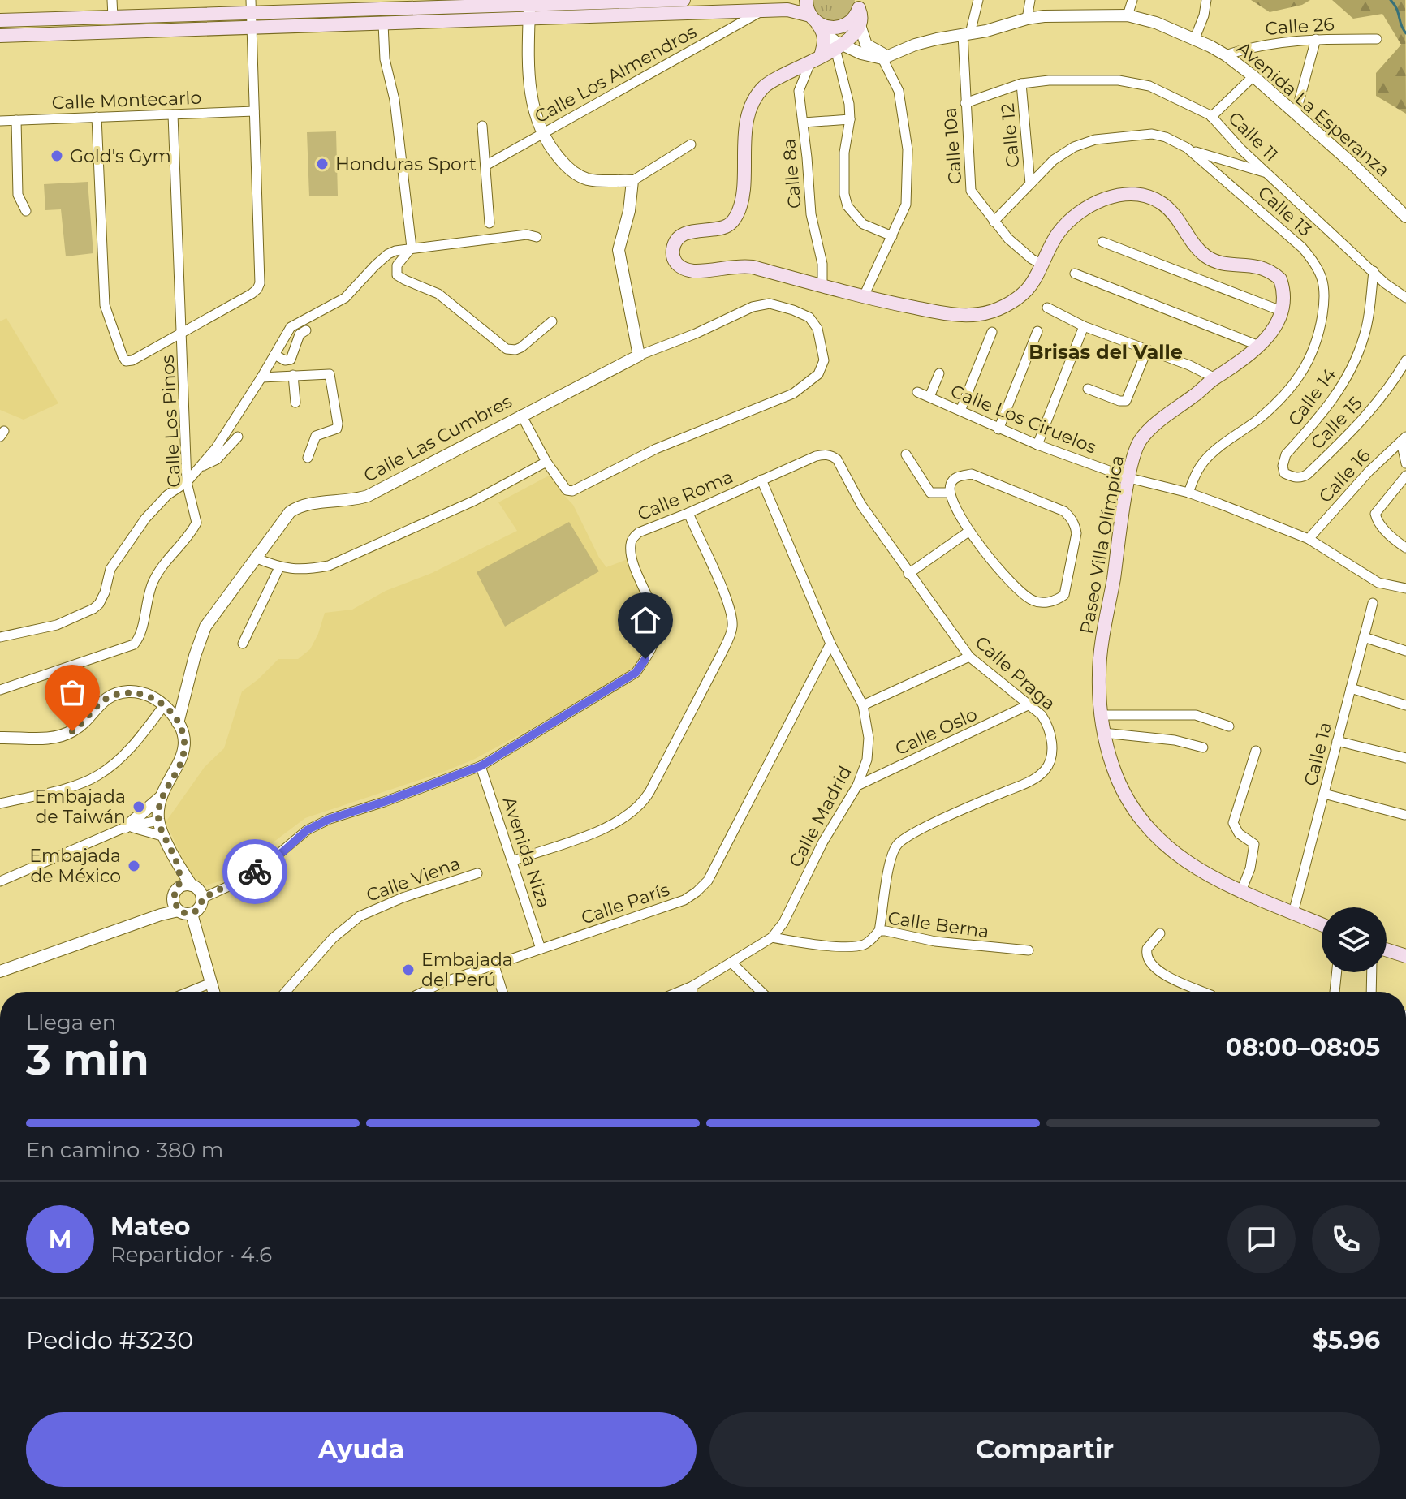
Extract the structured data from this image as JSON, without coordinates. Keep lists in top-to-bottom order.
{
  "streets": {
    "main road": ["Paseo Villa Olímpica"],
    "street": [
      "Calle 26",
      "Calle Los Almendros",
      "Calle Montecarlo",
      "Avenida La Esperanza",
      "Calle 12",
      "Calle 11",
      "Calle 10a",
      "Calle 8a",
      "Calle 13",
      "Calle 14",
      "Calle Los Ciruelos",
      "Calle Los Pinos",
      "Calle 15",
      "Calle Las Cumbres",
      "Calle 16",
      "Calle Roma",
      "Calle Praga",
      "Calle Oslo",
      "Calle 1a",
      "Calle Madrid",
      "Avenida Niza",
      "Calle Viena",
      "Calle París",
      "Calle Berna"
    ]
  },
  "crossings": [
    ["Calle 26", "Avenida La Esperanza"],
    ["Calle Montecarlo", "Calle Los Pinos"],
    ["Avenida La Esperanza", "Calle 10a"],
    ["Calle 12", "Calle 11"],
    ["Calle 12", "Calle 13"],
    ["Calle 11", "Calle 10a"],
    ["Calle 11", "Calle 14"],
    ["Calle 10a", "Calle 13"],
    ["Calle 13", "Calle Los Ciruelos"],
    ["Calle 14", "Calle 15"],
    ["Calle Los Ciruelos", "Calle 16"],
    ["Calle Los Ciruelos", "Paseo Villa Olímpica"],
    ["Calle Roma", "Calle Praga"],
    ["Calle Roma", "Calle Madrid"],
    ["Calle Roma", "Avenida Niza"],
    ["Paseo Villa Olímpica", "Calle 1a"],
    ["Calle Praga", "Calle Oslo"],
    ["Calle Praga", "Calle Berna"],
    ["Calle Oslo", "Calle Madrid"],
    ["Calle Madrid", "Calle París"],
    ["Calle Madrid", "Calle Berna"],
    ["Avenida Niza", "Calle París"]
  ],
  "districts": ["Brisas del Valle"],
  "places": [
    "Gold's Gym",
    "Honduras Sport",
    "Embajada de Taiwán",
    "Embajada de México",
    "Embajada del Perú"
  ],
  "page": {
    "heading": ["3 min", "Llega en", "08:00–08:05"],
    "panel": [
      "Mateo",
      "Repartidor · 4.6",
      "Pedido #3230",
      "$5.96"
    ],
    "bar": "En camino · 380 m",
    "round": "M",
    "buttons": ["Ayuda", "Compartir"]
  }
}
